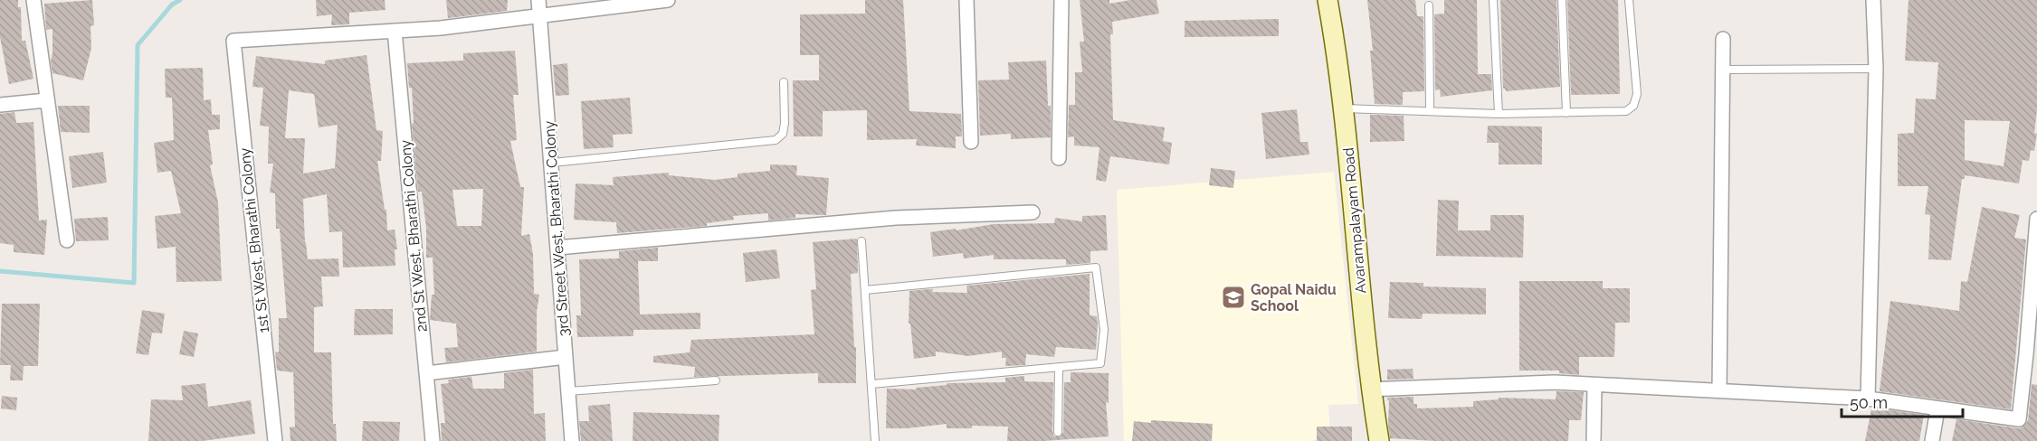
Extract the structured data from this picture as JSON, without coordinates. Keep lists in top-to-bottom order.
{
  "streets": {
    "street": [
      "Avarampalayam Road",
      "3rd Street West, Bharathi Colony",
      "2nd St West, Bharathi Colony",
      "1st St West, Bharathi Colony"
    ]
  },
  "crossings": [
    ["2nd St West, Bharathi Colony", "1st St West, Bharathi Colony"]
  ],
  "places": {
    "school or university": ["Gopal Naidu School"]
  },
  "scale_bar": "50 m"
}
